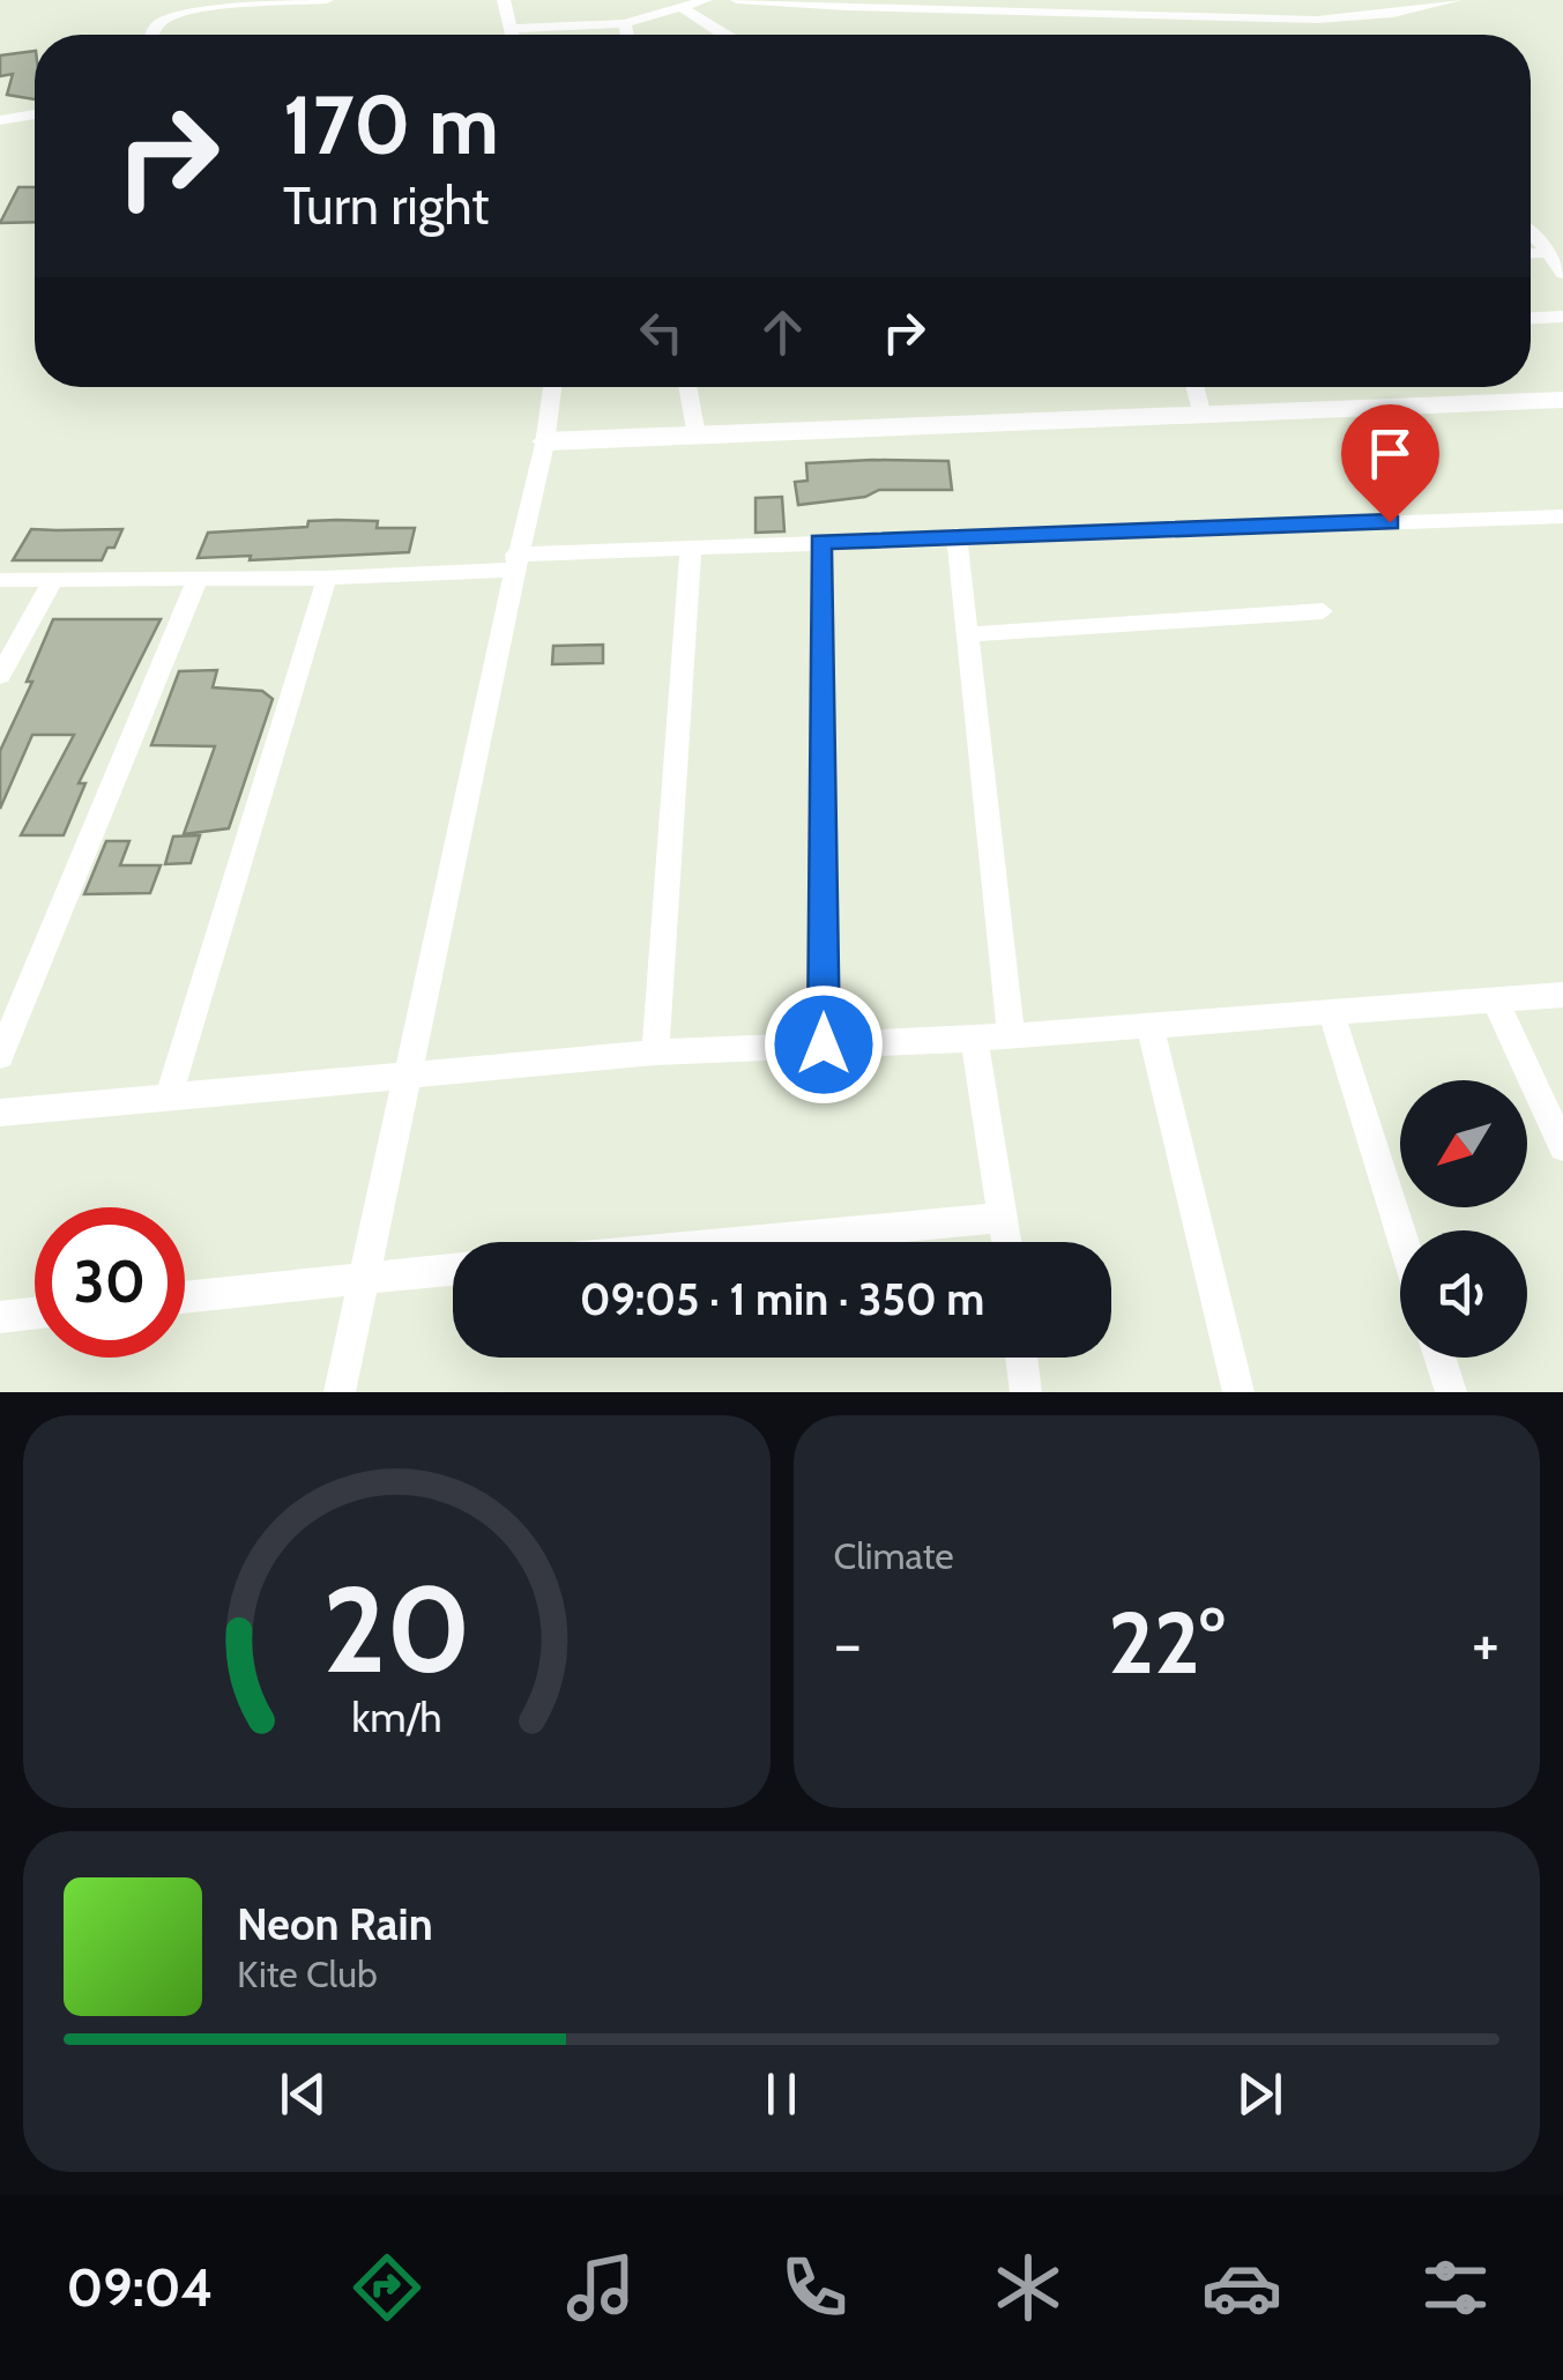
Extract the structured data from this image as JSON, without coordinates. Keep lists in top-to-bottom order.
{
  "north": "bottom left",
  "page": {
    "turn": ["170 m", "Turn right"],
    "limit": "30",
    "trip": "09:05 · 1 min · 350 m",
    "tile": "Climate",
    "heat": ["−", "22°", "+"],
    "song": ["Neon Rain", "Kite Club"],
    "tabs": "09:04",
    "gauge": ["20", "km/h"]
  }
}
